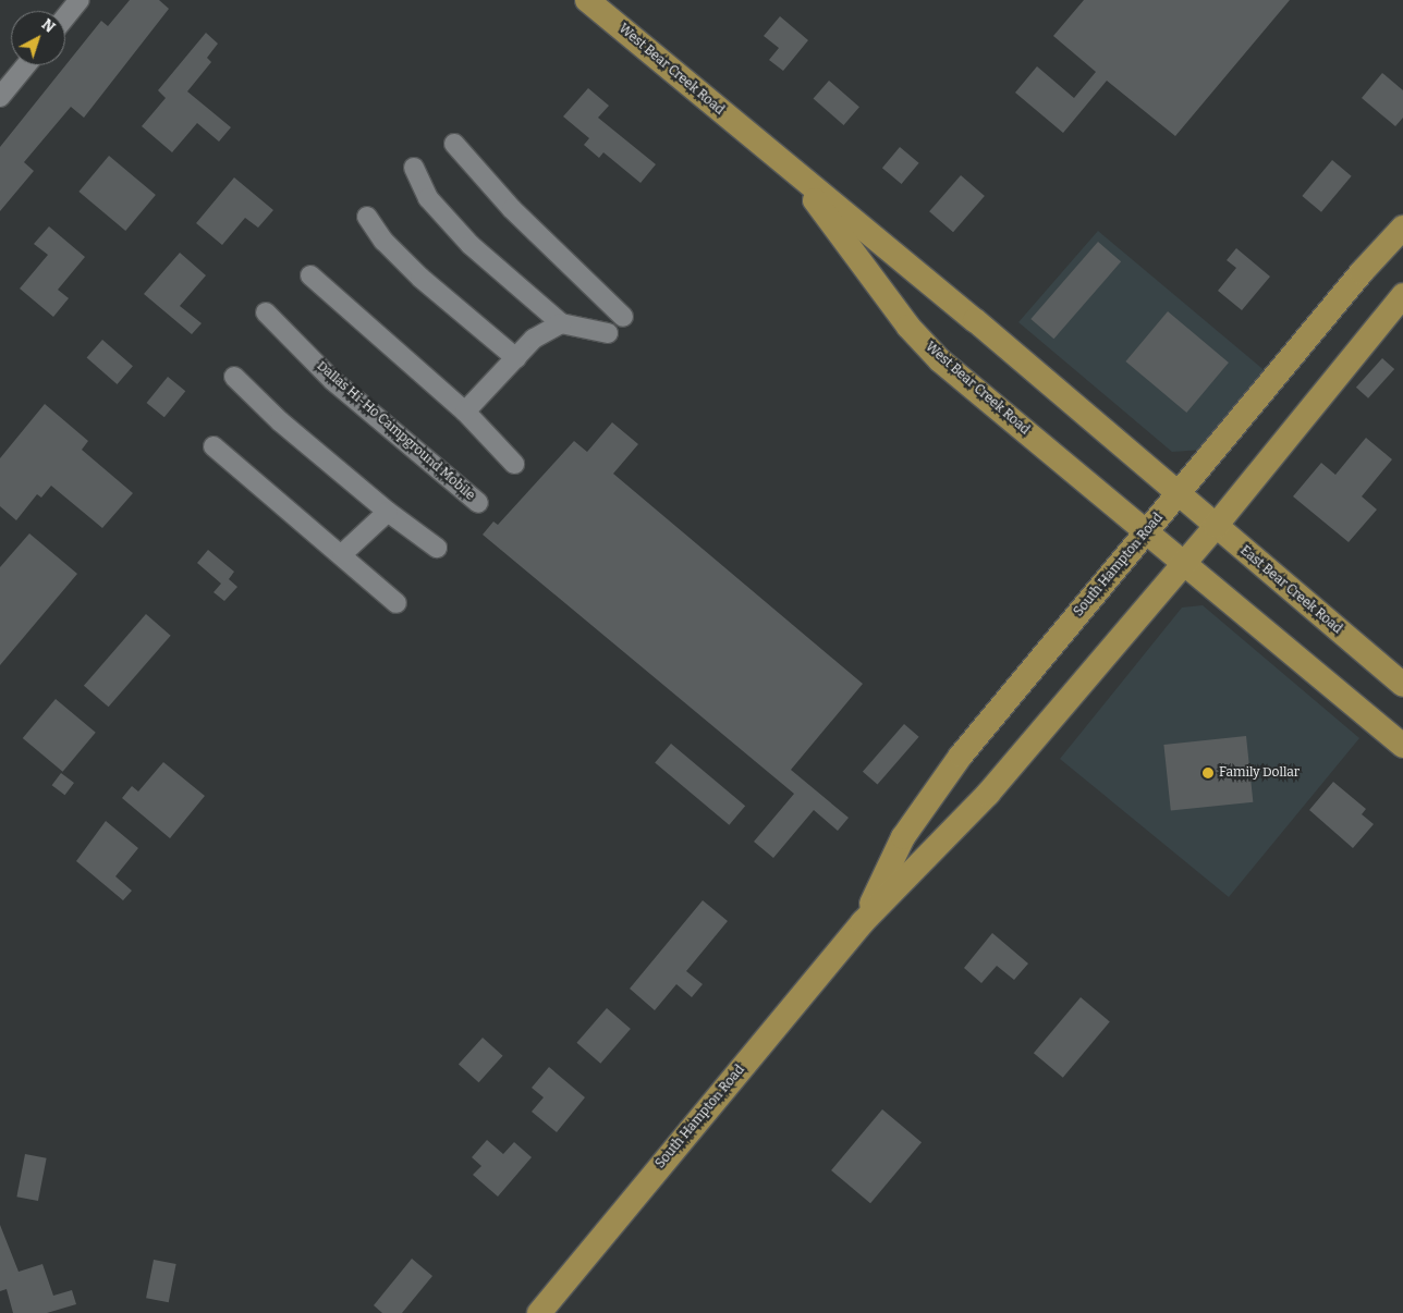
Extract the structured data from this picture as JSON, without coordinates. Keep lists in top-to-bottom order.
{
  "streets": {
    "main road": ["West Bear Creek Road", "South Hampton Road", "East Bear Creek Road"],
    "street": ["Dallas Hi-Ho Campground Mobile"]
  },
  "crossings": [
    ["West Bear Creek Road", "South Hampton Road"],
    ["West Bear Creek Road", "East Bear Creek Road"],
    ["South Hampton Road", "East Bear Creek Road"]
  ],
  "places": ["Family Dollar"],
  "north": "top right"
}
